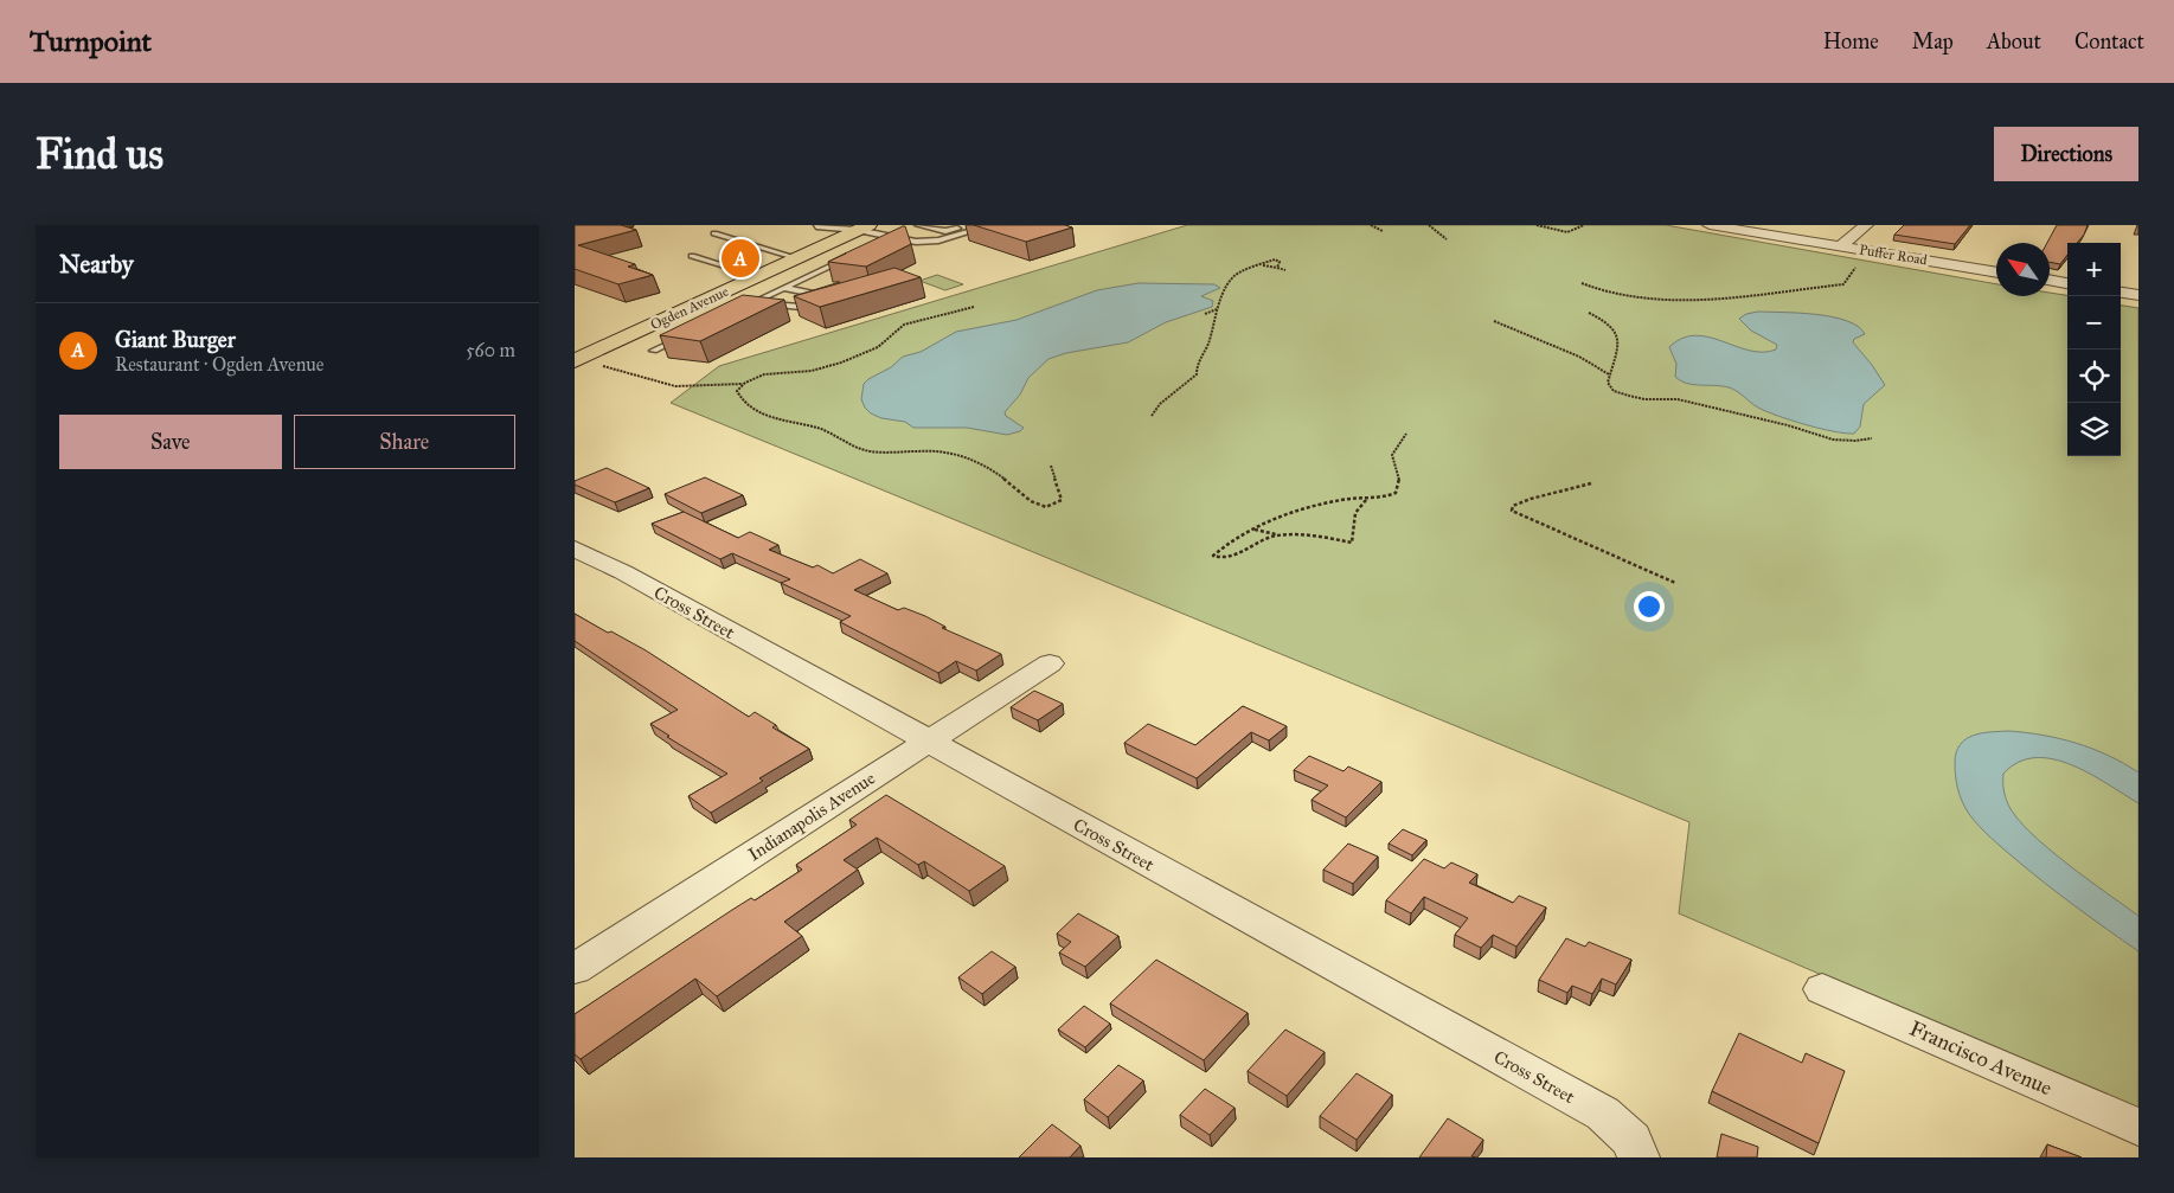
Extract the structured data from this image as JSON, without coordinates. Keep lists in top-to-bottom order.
{
  "streets": {
    "main road": ["Ogden Avenue"],
    "street": [
      "Puffer Road",
      "Cross Street",
      "Indianapolis Avenue",
      "Francisco Avenue"
    ]
  },
  "crossings": [
    ["Cross Street", "Indianapolis Avenue"]
  ],
  "north": "top left",
  "page": {
    "header": "Turnpoint",
    "nav": [
      "Home",
      "Map",
      "About",
      "Contact"
    ],
    "buttons": [
      "Directions",
      ["Save", "Share"]
    ],
    "title": "Find us",
    "heading": "Nearby",
    "pins": "A",
    "map_buttons": ["+", "−"],
    "list": [
      {
        "mark": "A",
        "name": "Giant Burger",
        "note": "Restaurant · Ogden Avenue",
        "value": "560 m"
      }
    ]
  }
}
